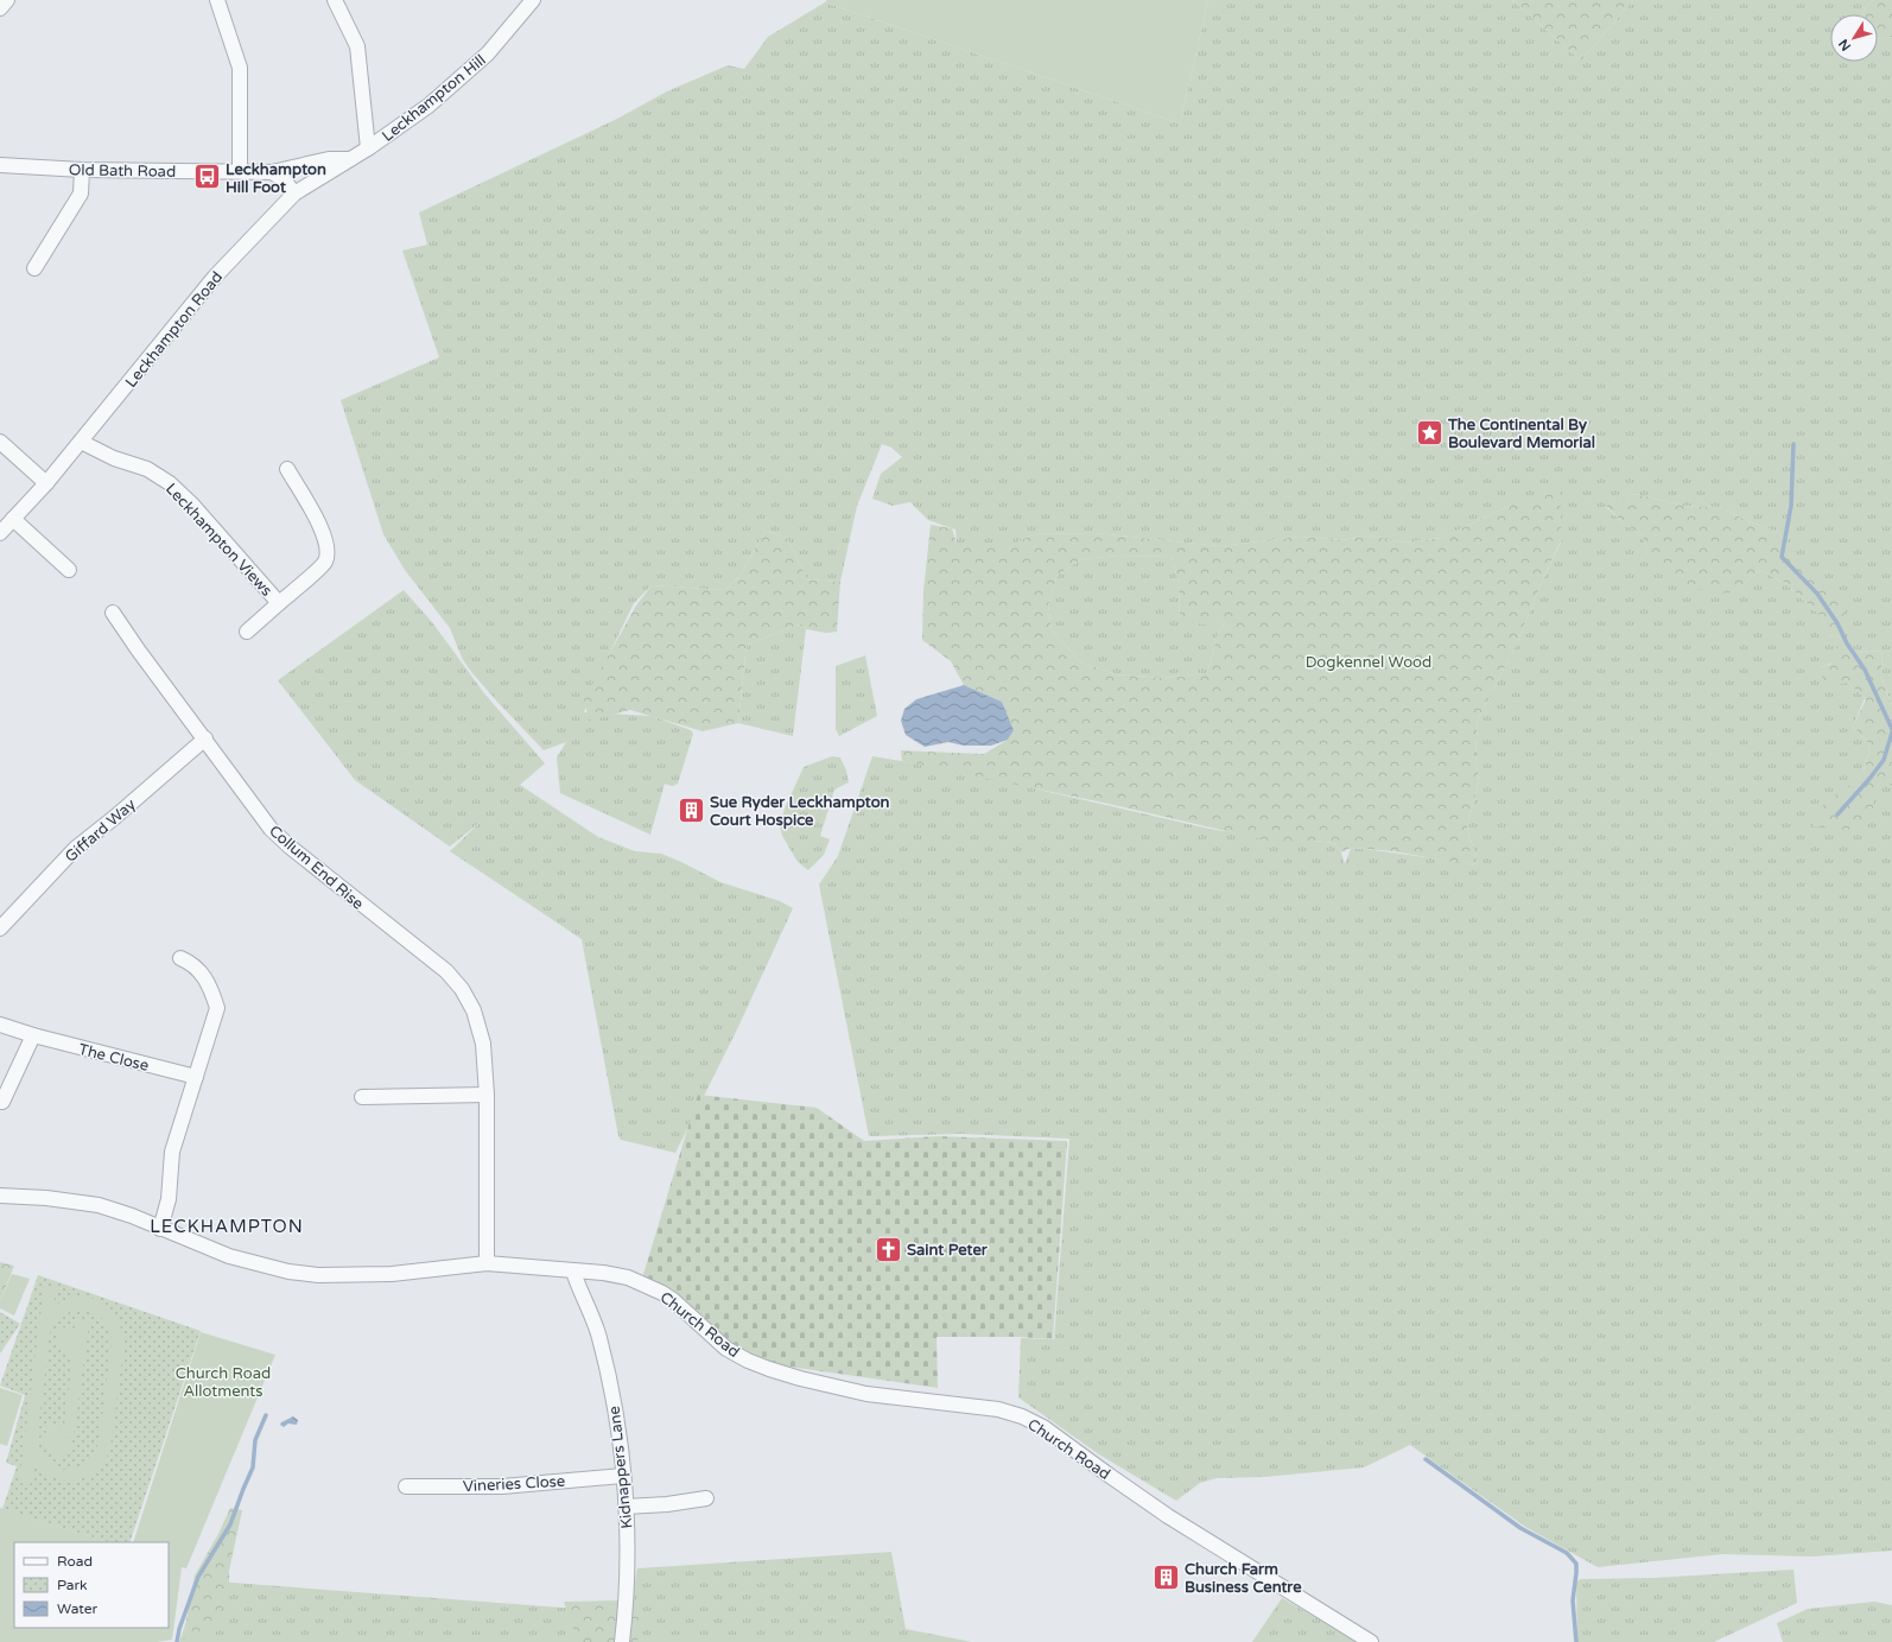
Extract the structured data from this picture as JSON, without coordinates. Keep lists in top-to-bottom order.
{
  "streets": {
    "street": [
      "Leckhampton Hill",
      "Old Bath Road",
      "Leckhampton Road",
      "Leckhampton Views",
      "Giffard Way",
      "Collum End Rise",
      "The Close",
      "Church Road",
      "Kidnappers Lane",
      "Vineries Close"
    ]
  },
  "crossings": [
    ["Leckhampton Hill", "Leckhampton Road"],
    ["Old Bath Road", "Leckhampton Road"],
    ["Leckhampton Road", "Leckhampton Views"],
    ["Giffard Way", "Collum End Rise"],
    ["Collum End Rise", "Church Road"],
    ["Church Road", "Kidnappers Lane"],
    ["Kidnappers Lane", "Vineries Close"]
  ],
  "districts": ["LECKHAMPTON"],
  "parks": ["Dogkennel Wood", "Church Road Allotments"],
  "places": {
    "bus stop": ["Leckhampton Hill Foot"],
    "place": ["The Continental By Boulevard Memorial"],
    "building": ["Sue Ryder Leckhampton Court Hospice", "Church Farm Business Centre"],
    "church": ["Saint Peter"]
  },
  "legend": ["Road", "Park", "Water"],
  "north": "bottom left"
}
